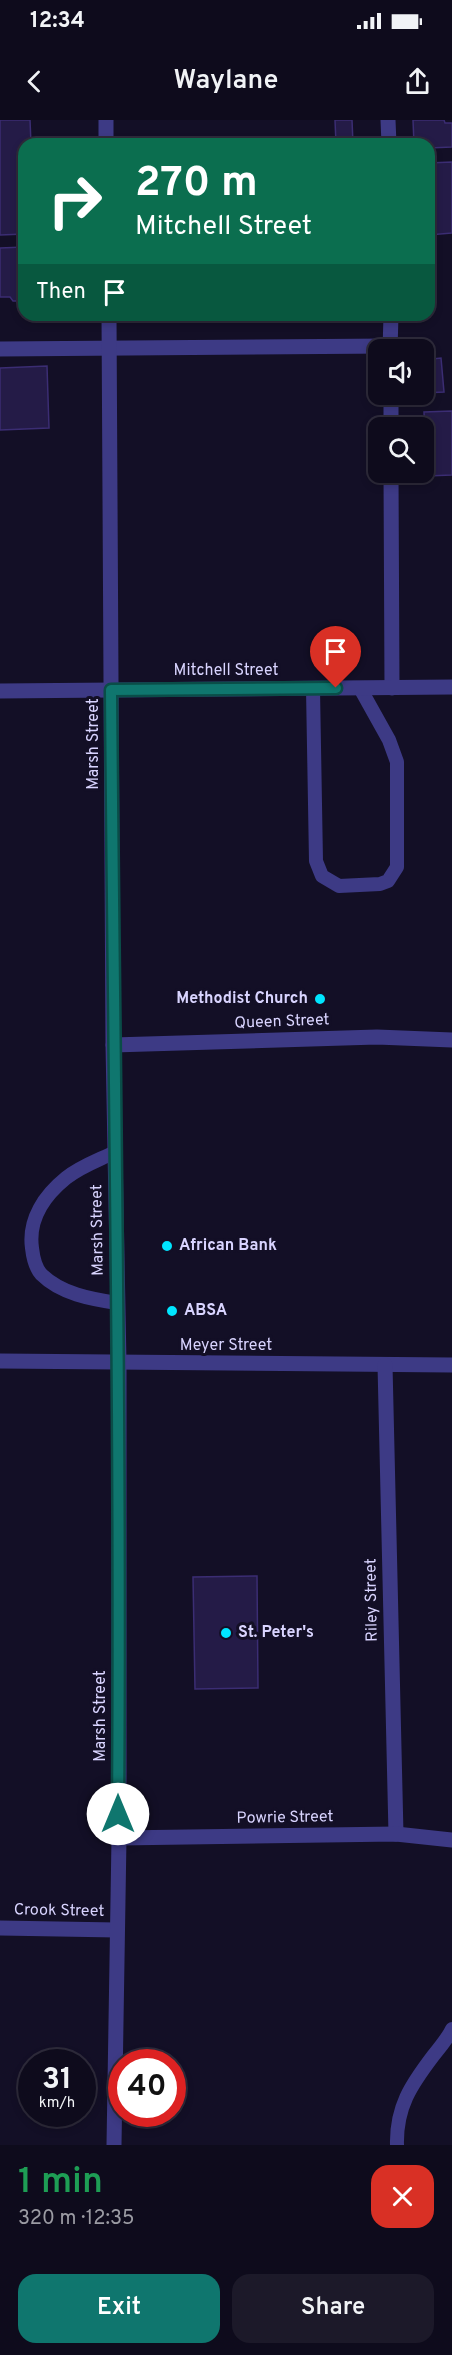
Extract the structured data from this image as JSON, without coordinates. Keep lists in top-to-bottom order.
{
  "streets": {
    "street": [
      "Mitchell Street",
      "Marsh Street",
      "Queen Street",
      "Meyer Street",
      "Riley Street",
      "Powrie Street",
      "Crook Street"
    ]
  },
  "crossings": [
    ["Mitchell Street", "Marsh Street"],
    ["Marsh Street", "Queen Street"],
    ["Marsh Street", "Meyer Street"],
    ["Marsh Street", "Powrie Street"],
    ["Marsh Street", "Crook Street"],
    ["Meyer Street", "Riley Street"],
    ["Riley Street", "Powrie Street"]
  ],
  "places": [
    "Methodist Church",
    "African Bank",
    "ABSA",
    "St. Peter's"
  ],
  "page": {
    "status": "12:34",
    "header": "Waylane",
    "turn": ["270 m", "Mitchell Street"],
    "then": "Then",
    "speed": "31 km/h",
    "limit": "40",
    "heading": ["1 min", "320 m · 12:35"],
    "buttons": ["Exit", "Share"]
  }
}
